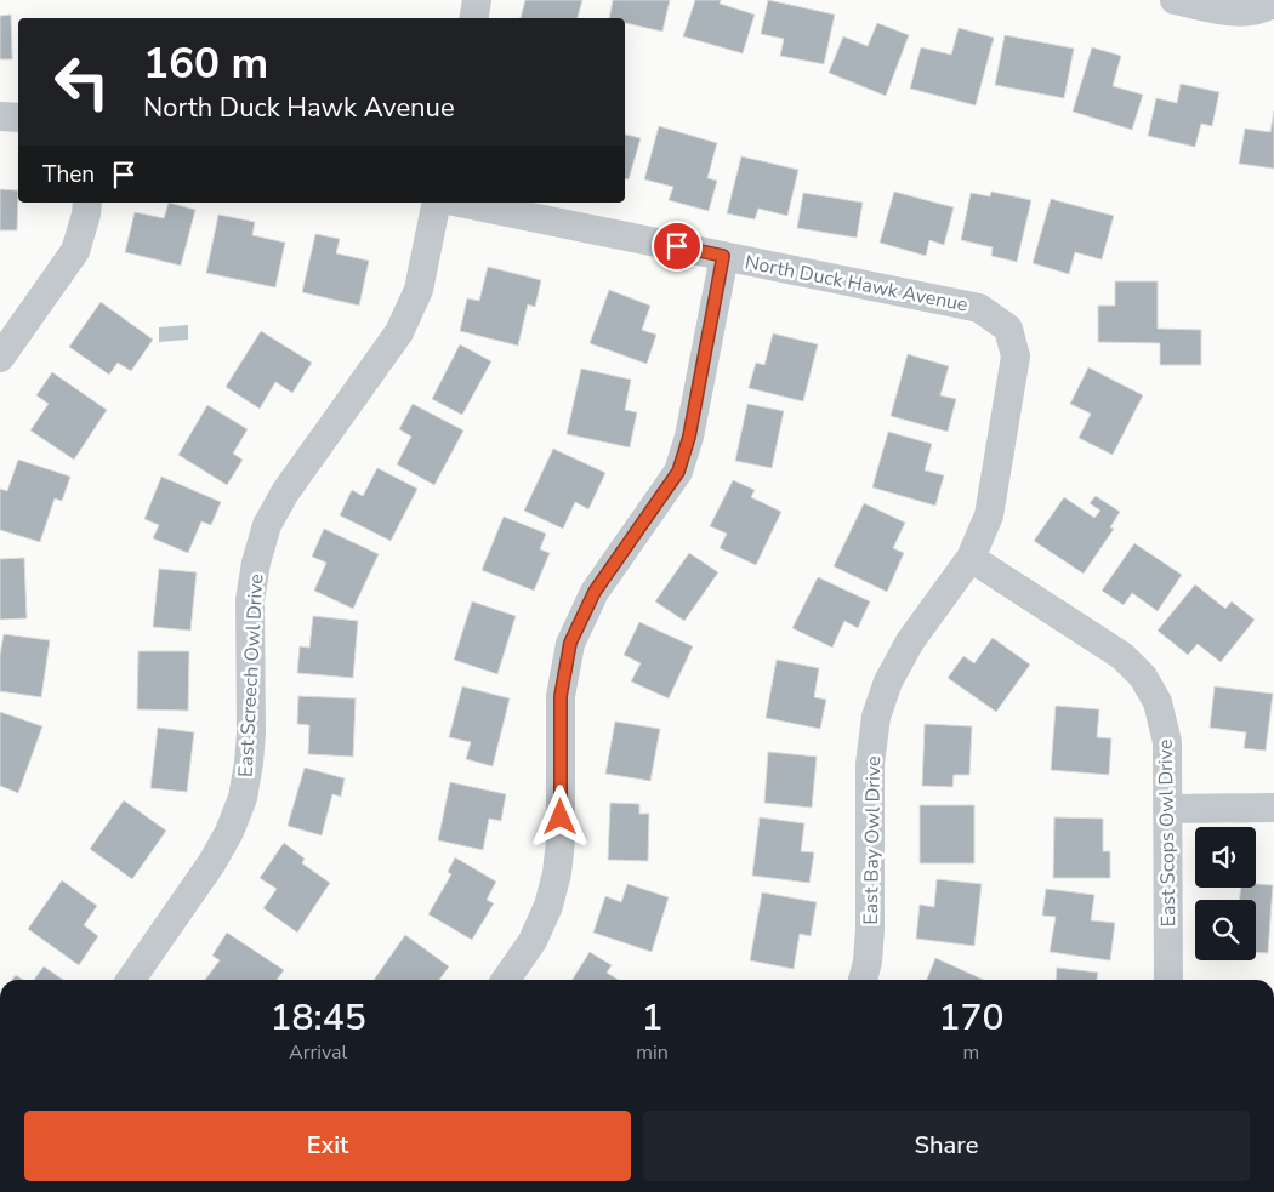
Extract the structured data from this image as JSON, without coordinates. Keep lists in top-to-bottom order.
{
  "streets": {
    "street": [
      "North Duck Hawk Avenue",
      "East Screech Owl Drive",
      "East Scops Owl Drive",
      "East Bay Owl Drive"
    ]
  },
  "crossings": [
    ["North Duck Hawk Avenue", "East Bay Owl Drive"],
    ["East Scops Owl Drive", "East Bay Owl Drive"]
  ],
  "page": {
    "turn": ["160 m", "North Duck Hawk Avenue"],
    "then": "Then",
    "eta": [
      "18:45",
      "Arrival",
      "1",
      "min",
      "170",
      "m"
    ],
    "buttons": ["Exit", "Share"]
  }
}
